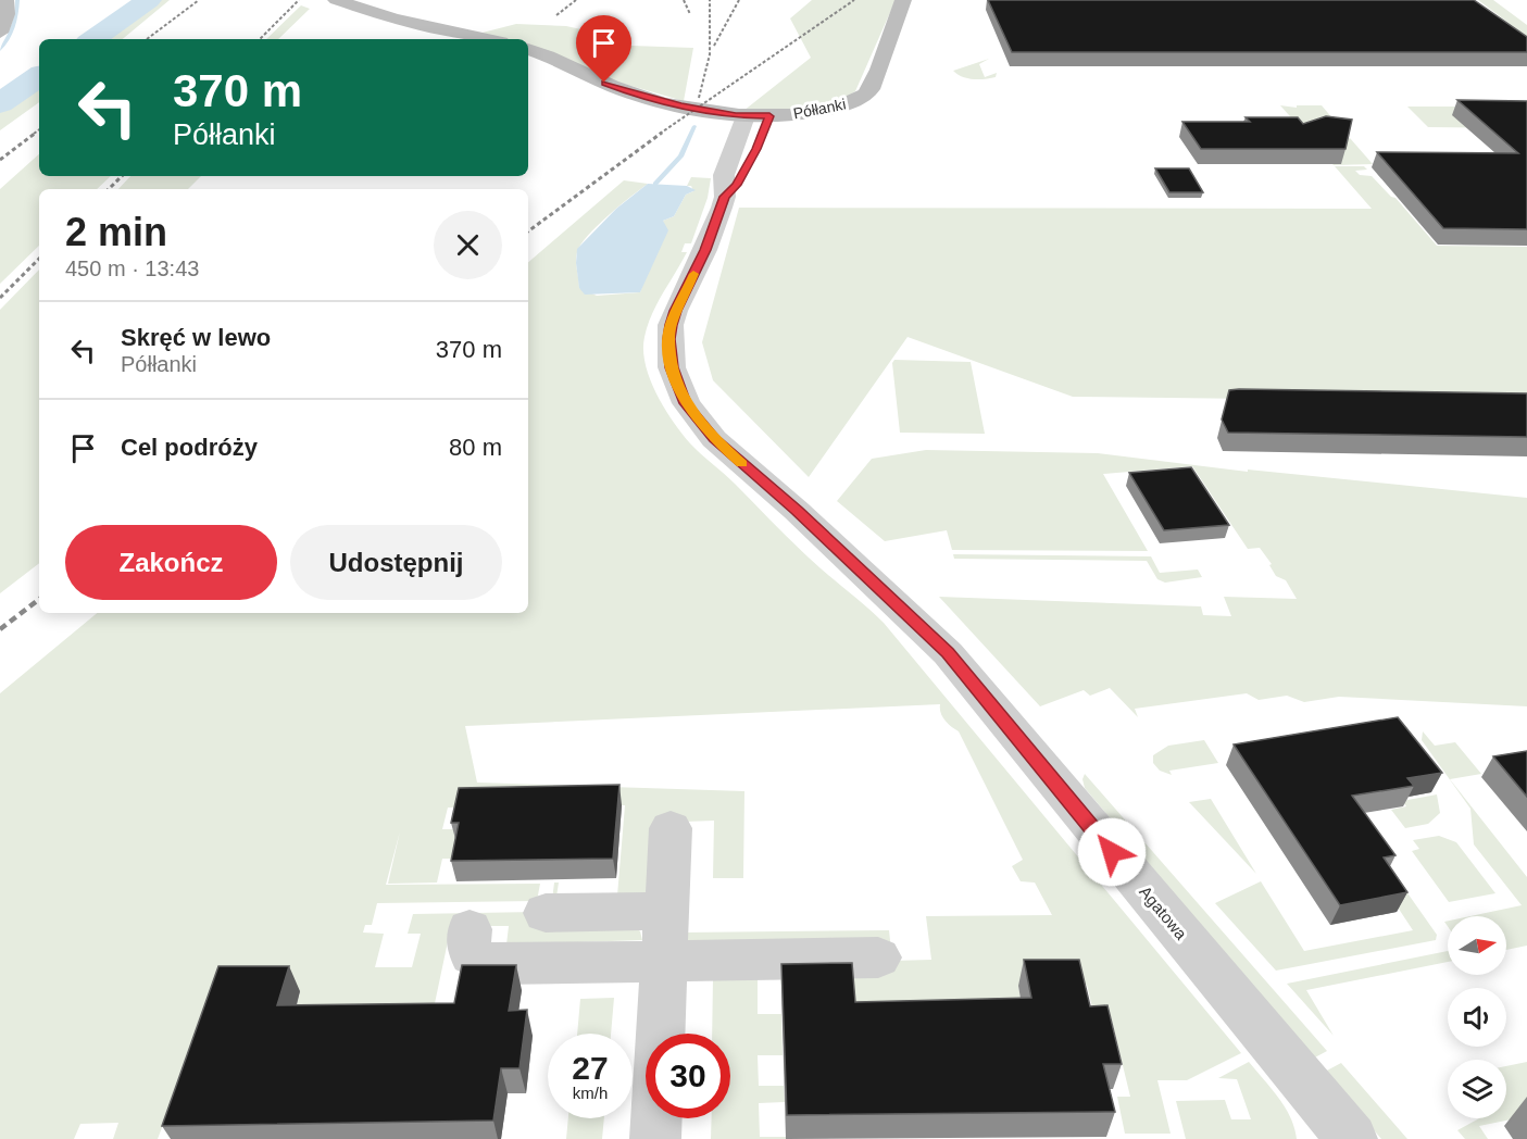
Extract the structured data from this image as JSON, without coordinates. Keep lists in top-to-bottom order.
{
  "streets": {
    "street": ["Półłanki", "Agatowa"]
  },
  "crossings": [
    ["Półłanki", "Agatowa"]
  ],
  "north": "right",
  "page": {
    "turn": ["370 m", "Półłanki"],
    "heading": ["2 min", "450 m · 13:43"],
    "list": [
      {
        "name": "Skręć w lewo",
        "note": "Półłanki",
        "value": "370 m"
      },
      {
        "name": "Cel podróży",
        "value": "80 m"
      }
    ],
    "buttons": ["Zakończ", "Udostępnij"],
    "speed": "27 km/h",
    "limit": "30"
  }
}
